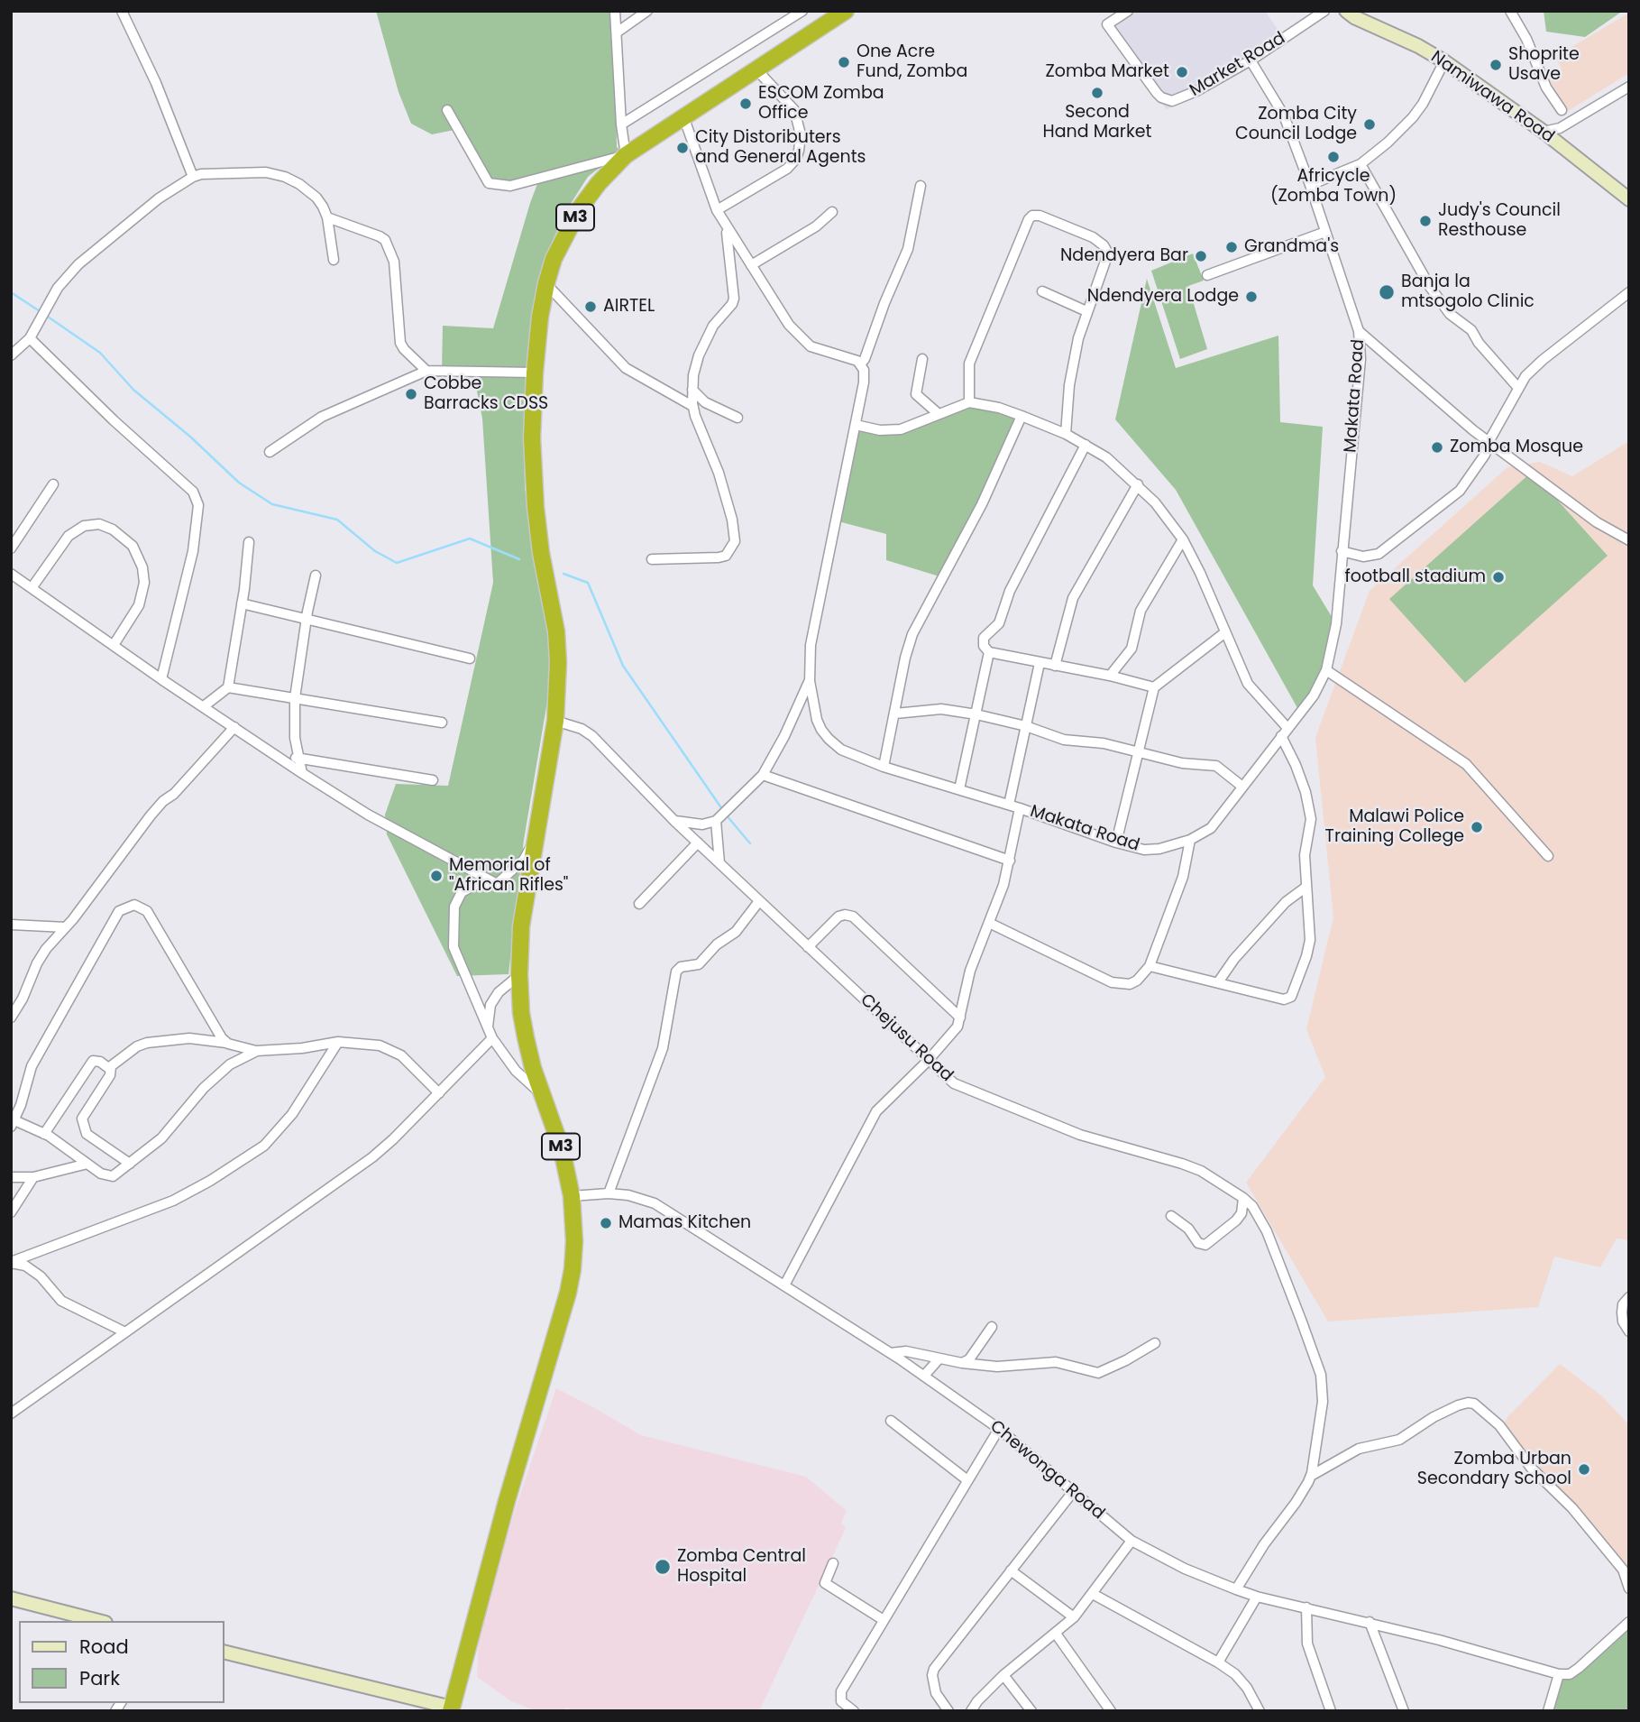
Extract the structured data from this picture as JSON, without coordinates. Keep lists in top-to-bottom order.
{
  "streets": {
    "highway": ["M3"],
    "street": [
      "Market Road",
      "Namiwawa Road",
      "Makata Road",
      "Chejusu Road",
      "Chewonga Road"
    ]
  },
  "crossings": [
    ["M3", "Chejusu Road"],
    ["M3", "Chewonga Road"]
  ],
  "places": [
    "One Acre Fund, Zomba",
    "Shoprite Usave",
    "Zomba Market",
    "Second Hand Market",
    "ESCOM Zomba Office",
    "Zomba City Council Lodge",
    "City Distoributers and General Agents",
    "Africycle (Zomba Town)",
    "Judy's Council Resthouse",
    "Grandma's",
    "Ndendyera Bar",
    "Banja la mtsogolo Clinic",
    "Ndendyera Lodge",
    "AIRTEL",
    "Cobbe Barracks CDSS",
    "Zomba Mosque",
    "football stadium",
    "Malawi Police Training College",
    "Memorial of \"African Rifles\"",
    "Mamas Kitchen",
    "Zomba Urban Secondary School",
    "Zomba Central Hospital"
  ],
  "legend": ["Road", "Park"]
}
